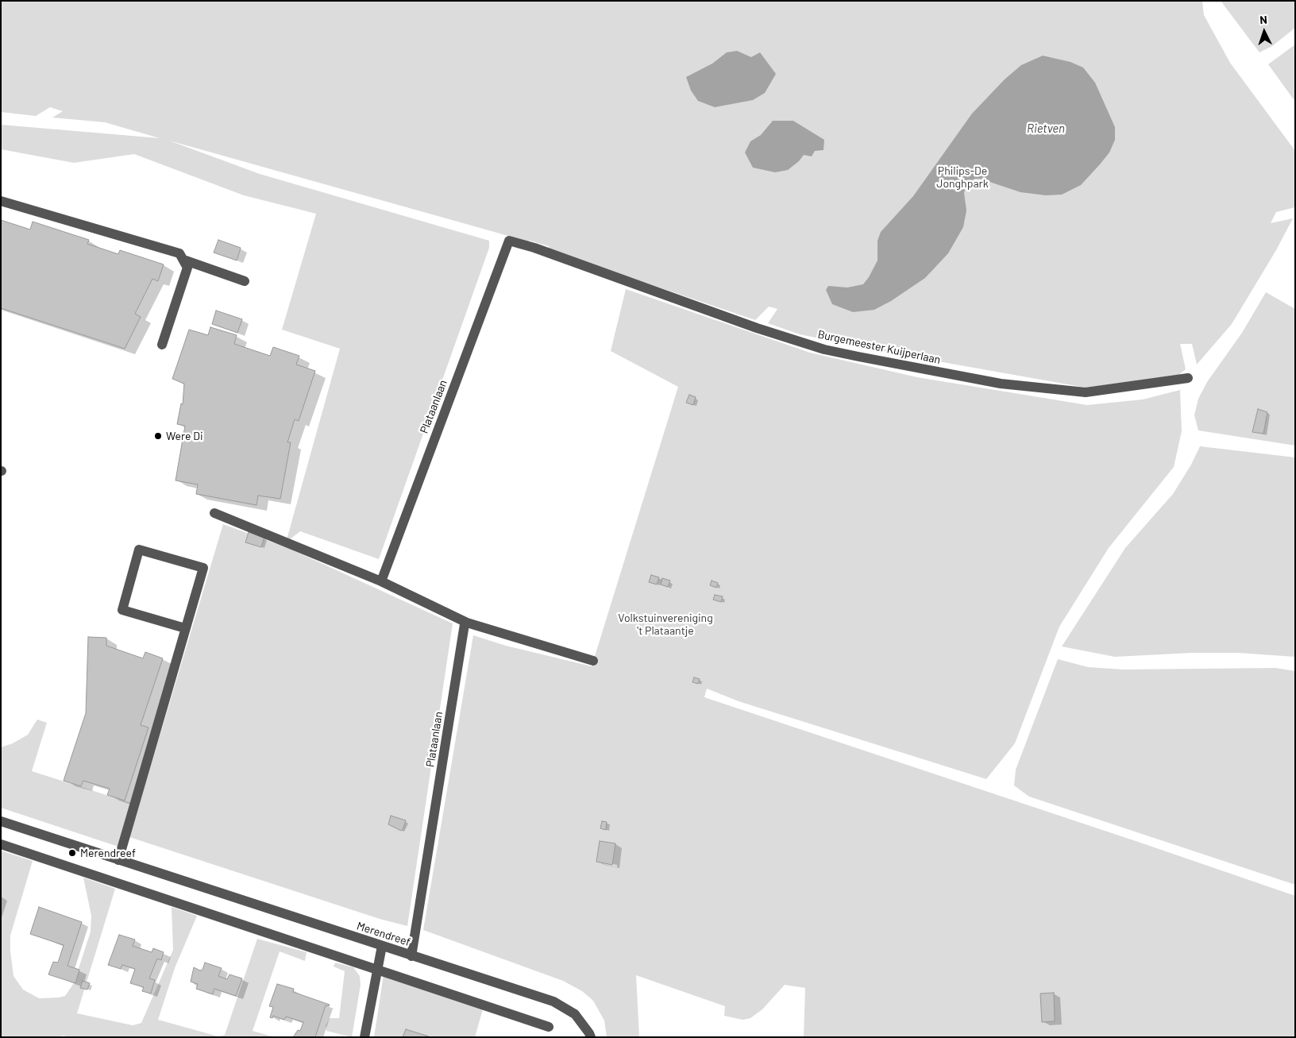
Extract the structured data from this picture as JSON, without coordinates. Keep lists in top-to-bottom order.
{
  "streets": {
    "street": ["Burgemeester Kuijperlaan", "Plataanlaan", "Merendreef"]
  },
  "crossings": [
    ["Burgemeester Kuijperlaan", "Plataanlaan"],
    ["Plataanlaan", "Merendreef"]
  ],
  "water": ["Rietven"],
  "parks": ["Philips-De Jonghpark", "Volkstuinvereniging 't Plataantje"],
  "places": ["Were Di", "Merendreef"],
  "north": "top"
}
